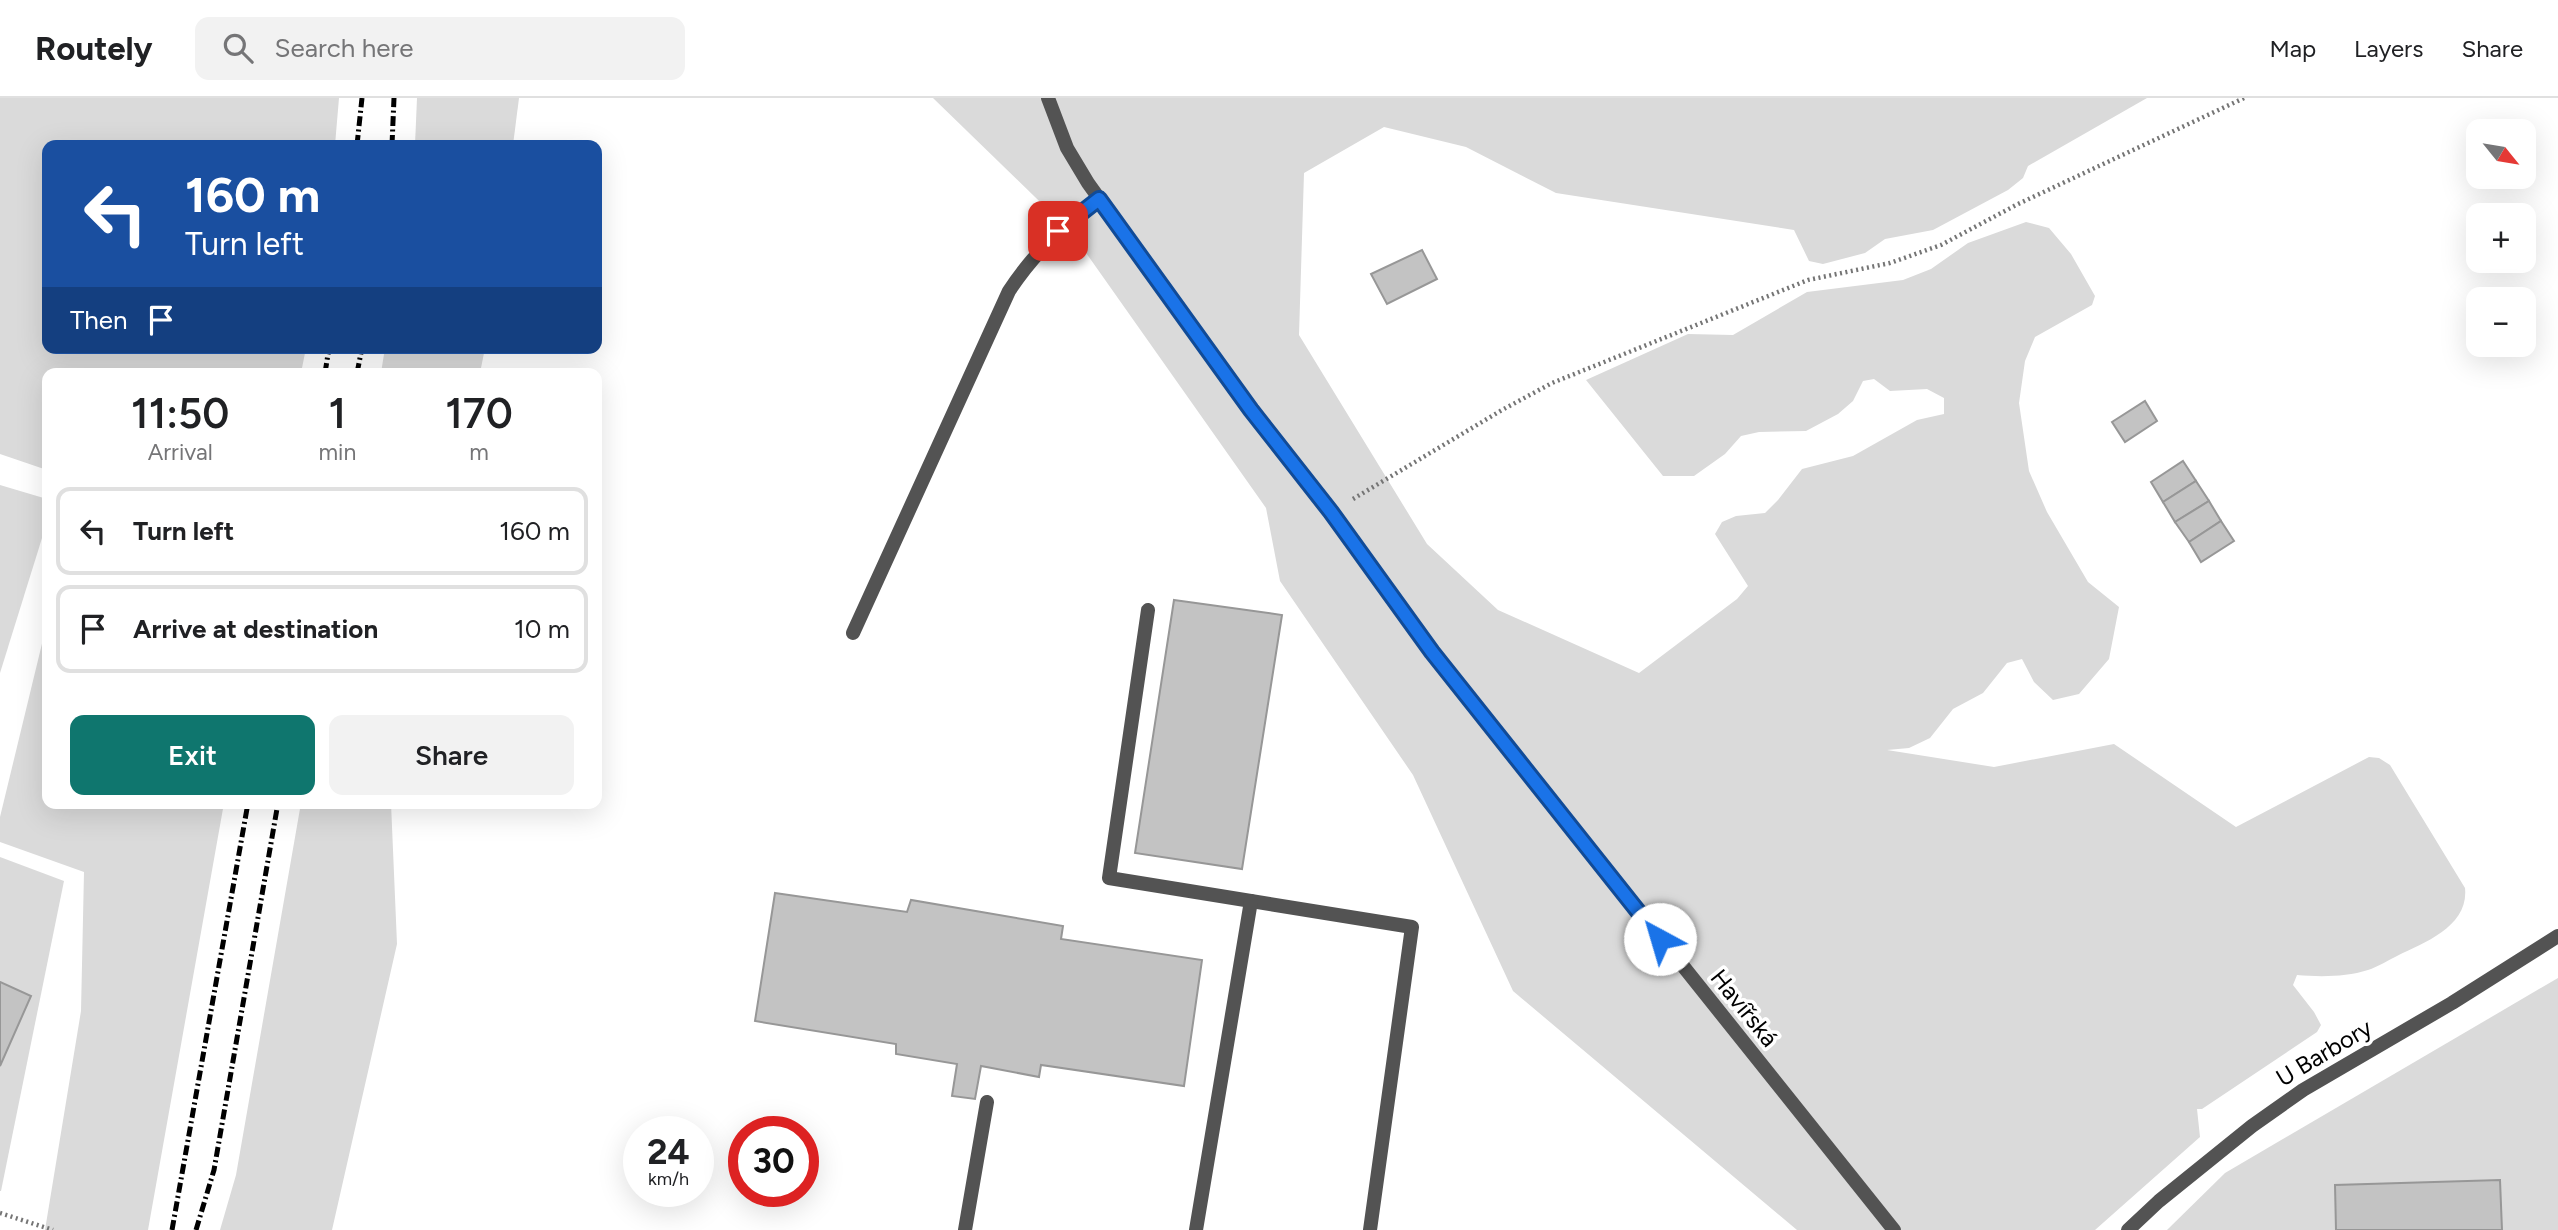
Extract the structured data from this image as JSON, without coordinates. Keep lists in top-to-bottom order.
{
  "streets": {
    "street": ["Havířská", "U Barbory"]
  },
  "north": "bottom right",
  "page": {
    "header": "Routely",
    "search": "Search here",
    "nav": ["Map", "Layers", "Share"],
    "map_buttons": ["+", "−"],
    "turn": ["160 m", "Turn left"],
    "then": "Then",
    "eta": [
      "11:50",
      "Arrival",
      "1",
      "min",
      "170",
      "m"
    ],
    "list": [
      {
        "name": "Turn left",
        "value": "160 m"
      },
      {
        "name": "Arrive at destination",
        "value": "10 m"
      }
    ],
    "buttons": ["Exit", "Share"],
    "speed": "24 km/h",
    "limit": "30"
  }
}
